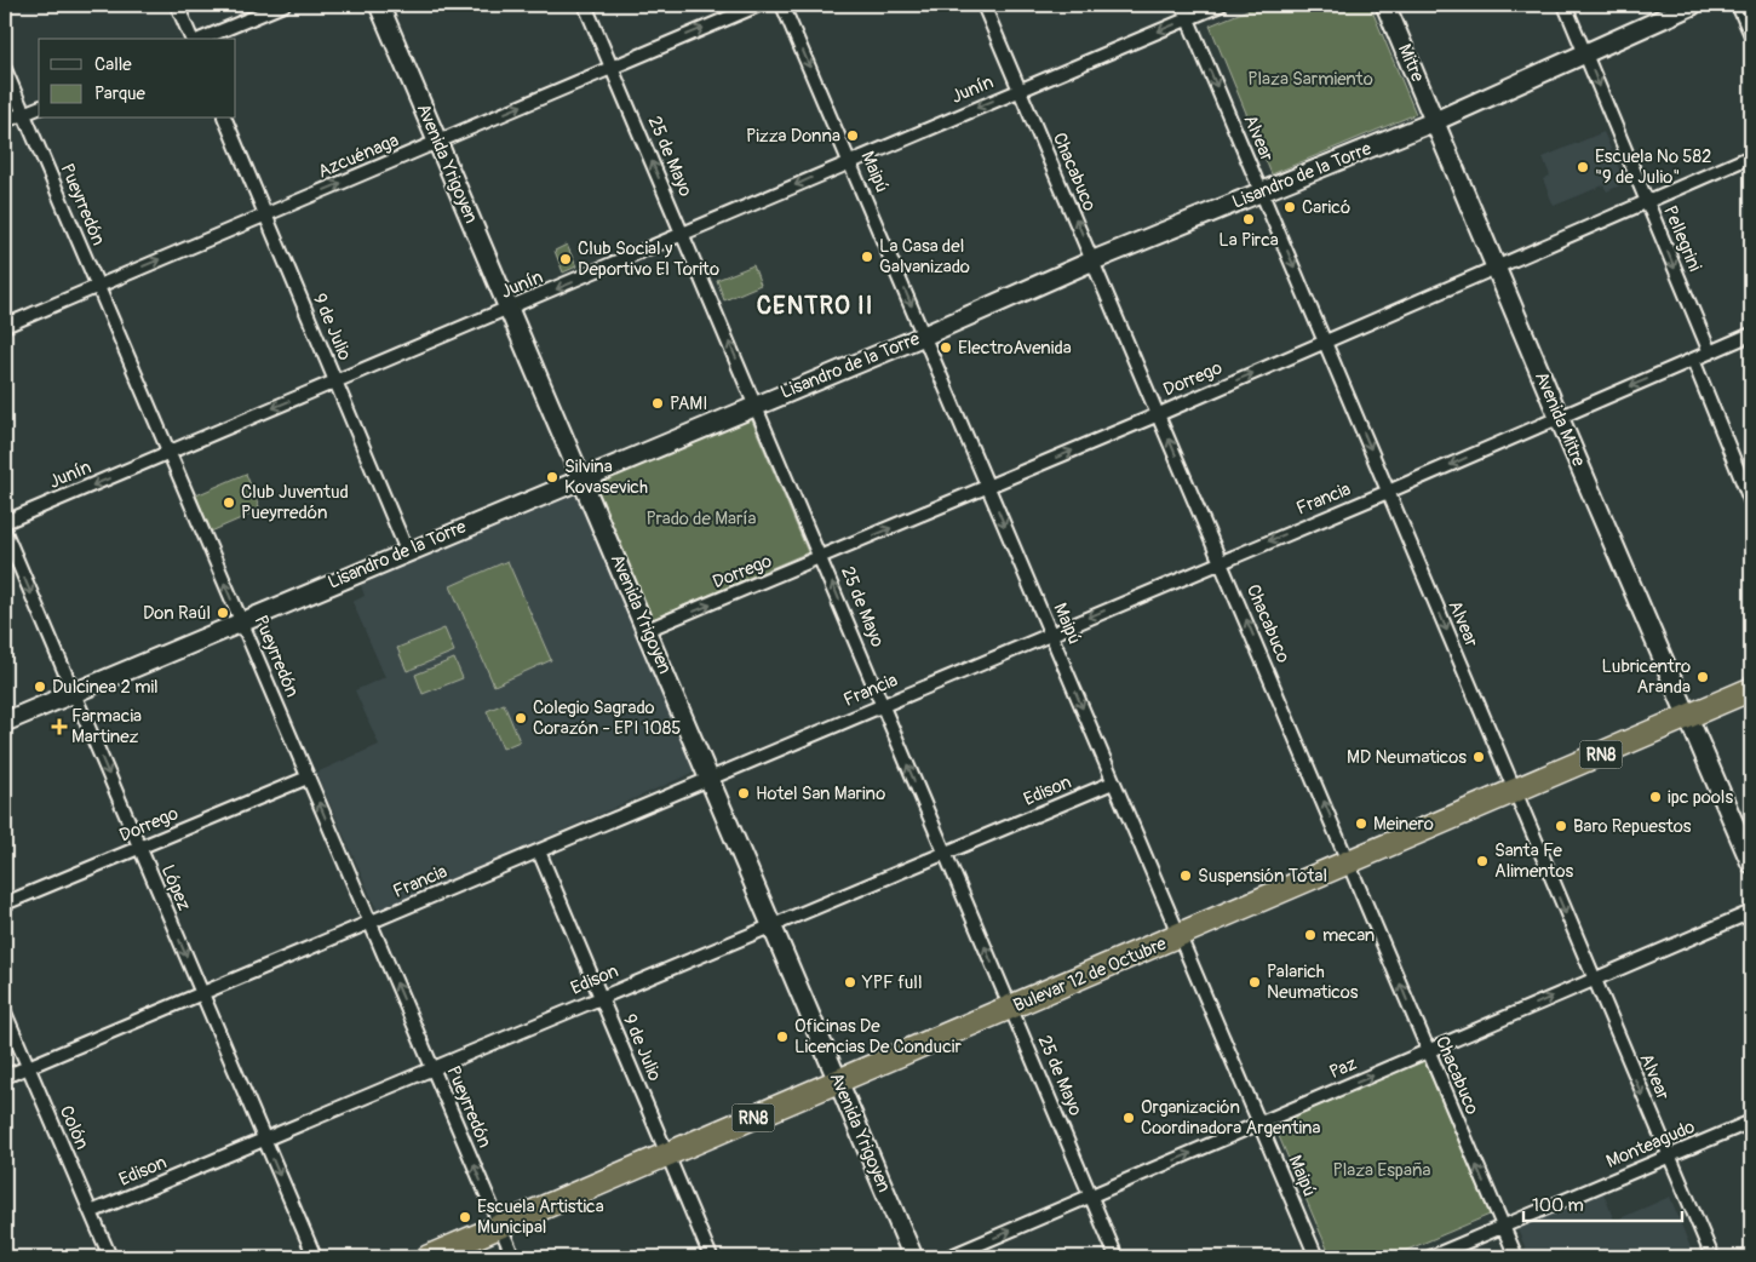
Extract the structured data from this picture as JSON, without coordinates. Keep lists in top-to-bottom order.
{
  "streets": {
    "highway": ["RN8", "Bulevar 12 de Octubre"],
    "main road": [
      "Mitre",
      "Avenida Yrigoyen",
      "Lisandro de la Torre",
      "Avenida Mitre"
    ],
    "street": [
      "Junín",
      "Alvear",
      "Azcuénaga",
      "25 de Mayo",
      "Maipú",
      "Chacabuco",
      "Pueyrredón",
      "Pellegrini",
      "9 de Julio",
      "Dorrego",
      "Francia",
      "Edison",
      "López",
      "Paz",
      "Colón",
      "Monteagudo"
    ]
  },
  "crossings": [
    ["Mitre", "Lisandro de la Torre"],
    ["Mitre", "Avenida Mitre"],
    ["Junín", "Alvear"],
    ["Junín", "25 de Mayo"],
    ["Junín", "Avenida Yrigoyen"],
    ["Junín", "Maipú"],
    ["Junín", "Chacabuco"],
    ["Junín", "Pueyrredón"],
    ["Junín", "9 de Julio"],
    ["Alvear", "Lisandro de la Torre"],
    ["Alvear", "Dorrego"],
    ["Alvear", "Francia"],
    ["Alvear", "Bulevar 12 de Octubre"],
    ["Alvear", "Paz"],
    ["Alvear", "Monteagudo"],
    ["Azcuénaga", "25 de Mayo"],
    ["Azcuénaga", "Avenida Yrigoyen"],
    ["Azcuénaga", "Pueyrredón"],
    ["Azcuénaga", "9 de Julio"],
    ["25 de Mayo", "Lisandro de la Torre"],
    ["25 de Mayo", "Dorrego"],
    ["25 de Mayo", "Francia"],
    ["25 de Mayo", "Edison"],
    ["25 de Mayo", "Bulevar 12 de Octubre"],
    ["25 de Mayo", "Paz"],
    ["Avenida Yrigoyen", "Lisandro de la Torre"],
    ["Avenida Yrigoyen", "Dorrego"],
    ["Avenida Yrigoyen", "Francia"],
    ["Avenida Yrigoyen", "Edison"],
    ["Avenida Yrigoyen", "Bulevar 12 de Octubre"],
    ["Maipú", "Lisandro de la Torre"],
    ["Maipú", "Dorrego"],
    ["Maipú", "Francia"],
    ["Maipú", "Edison"],
    ["Maipú", "Bulevar 12 de Octubre"],
    ["Maipú", "Paz"],
    ["Chacabuco", "Lisandro de la Torre"],
    ["Chacabuco", "Dorrego"],
    ["Chacabuco", "Francia"],
    ["Chacabuco", "Bulevar 12 de Octubre"],
    ["Chacabuco", "Paz"],
    ["Chacabuco", "Monteagudo"],
    ["Lisandro de la Torre", "Pueyrredón"],
    ["Lisandro de la Torre", "Pellegrini"],
    ["Lisandro de la Torre", "9 de Julio"],
    ["Lisandro de la Torre", "Avenida Mitre"],
    ["Lisandro de la Torre", "López"],
    ["Pueyrredón", "Dorrego"],
    ["Pueyrredón", "Francia"],
    ["Pueyrredón", "Edison"],
    ["Pueyrredón", "Bulevar 12 de Octubre"],
    ["Pellegrini", "Dorrego"],
    ["Pellegrini", "Francia"],
    ["9 de Julio", "Francia"],
    ["9 de Julio", "Edison"],
    ["9 de Julio", "Bulevar 12 de Octubre"],
    ["Dorrego", "Avenida Mitre"],
    ["Dorrego", "López"],
    ["Avenida Mitre", "Francia"],
    ["Avenida Mitre", "Bulevar 12 de Octubre"],
    ["Francia", "López"],
    ["Francia", "Colón"],
    ["Edison", "López"],
    ["Edison", "Colón"]
  ],
  "one_way": [
    "Junín",
    "Alvear",
    "Azcuénaga",
    "25 de Mayo",
    "Maipú",
    "Chacabuco",
    "Pueyrredón",
    "Pellegrini",
    "Dorrego",
    "Francia",
    "López",
    "Paz"
  ],
  "districts": ["CENTRO II"],
  "parks": ["Plaza Sarmiento", "Prado de María", "Plaza España"],
  "places": {
    "other": [
      "Pizza Donna",
      "Escuela Nº 582 \"9 de Julio\"",
      "Caricó",
      "La Pirca",
      "La Casa del Galvanizado",
      "Club Social y Deportivo El Torito",
      "ElectroAvenida",
      "PAMI",
      "Silvina Kovasevich",
      "Club Juventud Pueyrredón",
      "Don Raúl",
      "Lubricentro Aranda",
      "Dulcinea 2 mil",
      "Colegio Sagrado Corazón - EPI 1085",
      "MD Neumaticos",
      "Hotel San Marino",
      "ipc pools",
      "Meinero",
      "Baro Repuestos",
      "Santa Fe Alimentos",
      "Suspensión Total",
      "mecan",
      "YPF full",
      "Palarich Neumaticos",
      "Oficinas De Licencias De Conducir",
      "Organización Coordinadora Argentina",
      "Escuela Artistica Municipal"
    ],
    "health": ["Farmacia Martinez"]
  },
  "legend": ["Calle", "Parque"],
  "scale_bar": "100 m"
}
